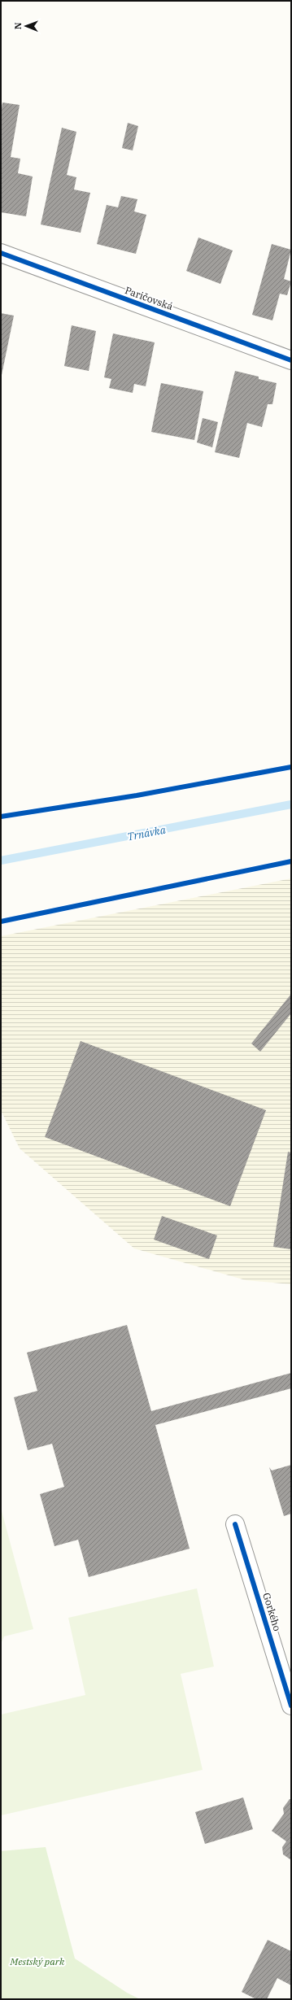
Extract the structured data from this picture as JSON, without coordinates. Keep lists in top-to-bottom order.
{
  "streets": {
    "street": ["Paričovská", "Gorkého"]
  },
  "water": ["Trnávka"],
  "parks": ["Mestský park"],
  "north": "left"
}
